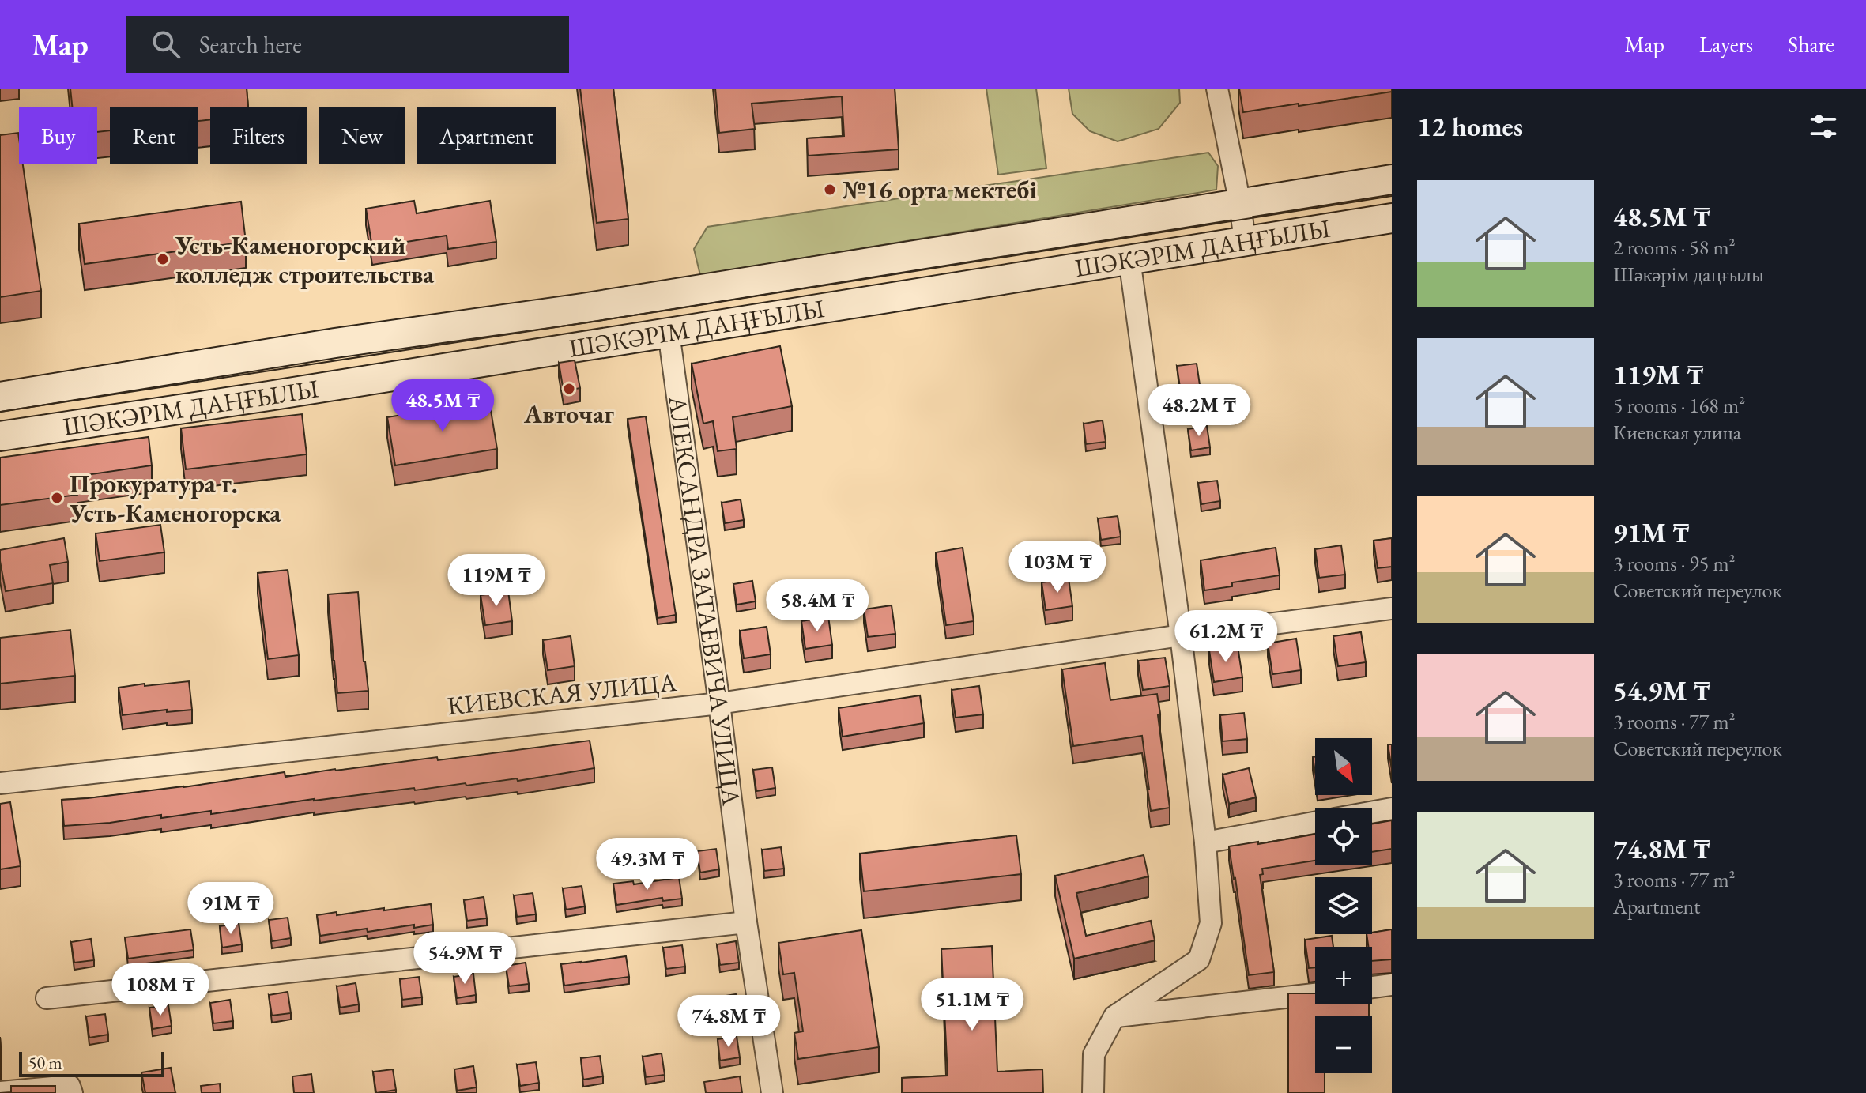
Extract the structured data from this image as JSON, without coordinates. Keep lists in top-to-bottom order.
{
  "streets": {
    "main road": ["ШӘКӘРІМ ДАҢҒЫЛЫ", "АЛЕКСАНДРА ЗАТАЕВИЧА УЛИЦА"],
    "street": ["КИЕВСКАЯ УЛИЦА"]
  },
  "crossings": [
    ["ШӘКӘРІМ ДАҢҒЫЛЫ", "АЛЕКСАНДРА ЗАТАЕВИЧА УЛИЦА"],
    ["АЛЕКСАНДРА ЗАТАЕВИЧА УЛИЦА", "КИЕВСКАЯ УЛИЦА"]
  ],
  "places": [
    "№16 орта мектебі",
    "Усть-Каменогорский колледж строительства",
    "Авточаг",
    "Прокуратура г. Усть-Каменогорска"
  ],
  "scale_bar": "50 m",
  "north": "bottom right",
  "page": {
    "header": "Map",
    "search": "Search here",
    "nav": ["Map", "Layers", "Share"],
    "heading": "12 homes",
    "chip": [
      "Buy",
      "Rent",
      "Filters",
      "New",
      "Apartment"
    ],
    "list": [
      {
        "name": "48.5M ₸",
        "note": "2 rooms · 58 m² · Шәкәрім даңғылы"
      },
      {
        "name": "119M ₸",
        "note": "5 rooms · 168 m² · Киевская улица"
      },
      {
        "name": "91M ₸",
        "note": "3 rooms · 95 m² · Советский переулок"
      },
      {
        "name": "54.9M ₸",
        "note": "3 rooms · 77 m² · Советский переулок"
      },
      {
        "name": "74.8M ₸",
        "note": "3 rooms · 77 m² · Apartment"
      }
    ],
    "price": [
      "48.5M ₸",
      "48.2M ₸",
      "103M ₸",
      "119M ₸",
      "58.4M ₸",
      "61.2M ₸",
      "49.3M ₸",
      "91M ₸",
      "54.9M ₸",
      "108M ₸",
      "51.1M ₸",
      "74.8M ₸"
    ],
    "map_buttons": ["+", "−"],
    "scale": "50 m"
  }
}
